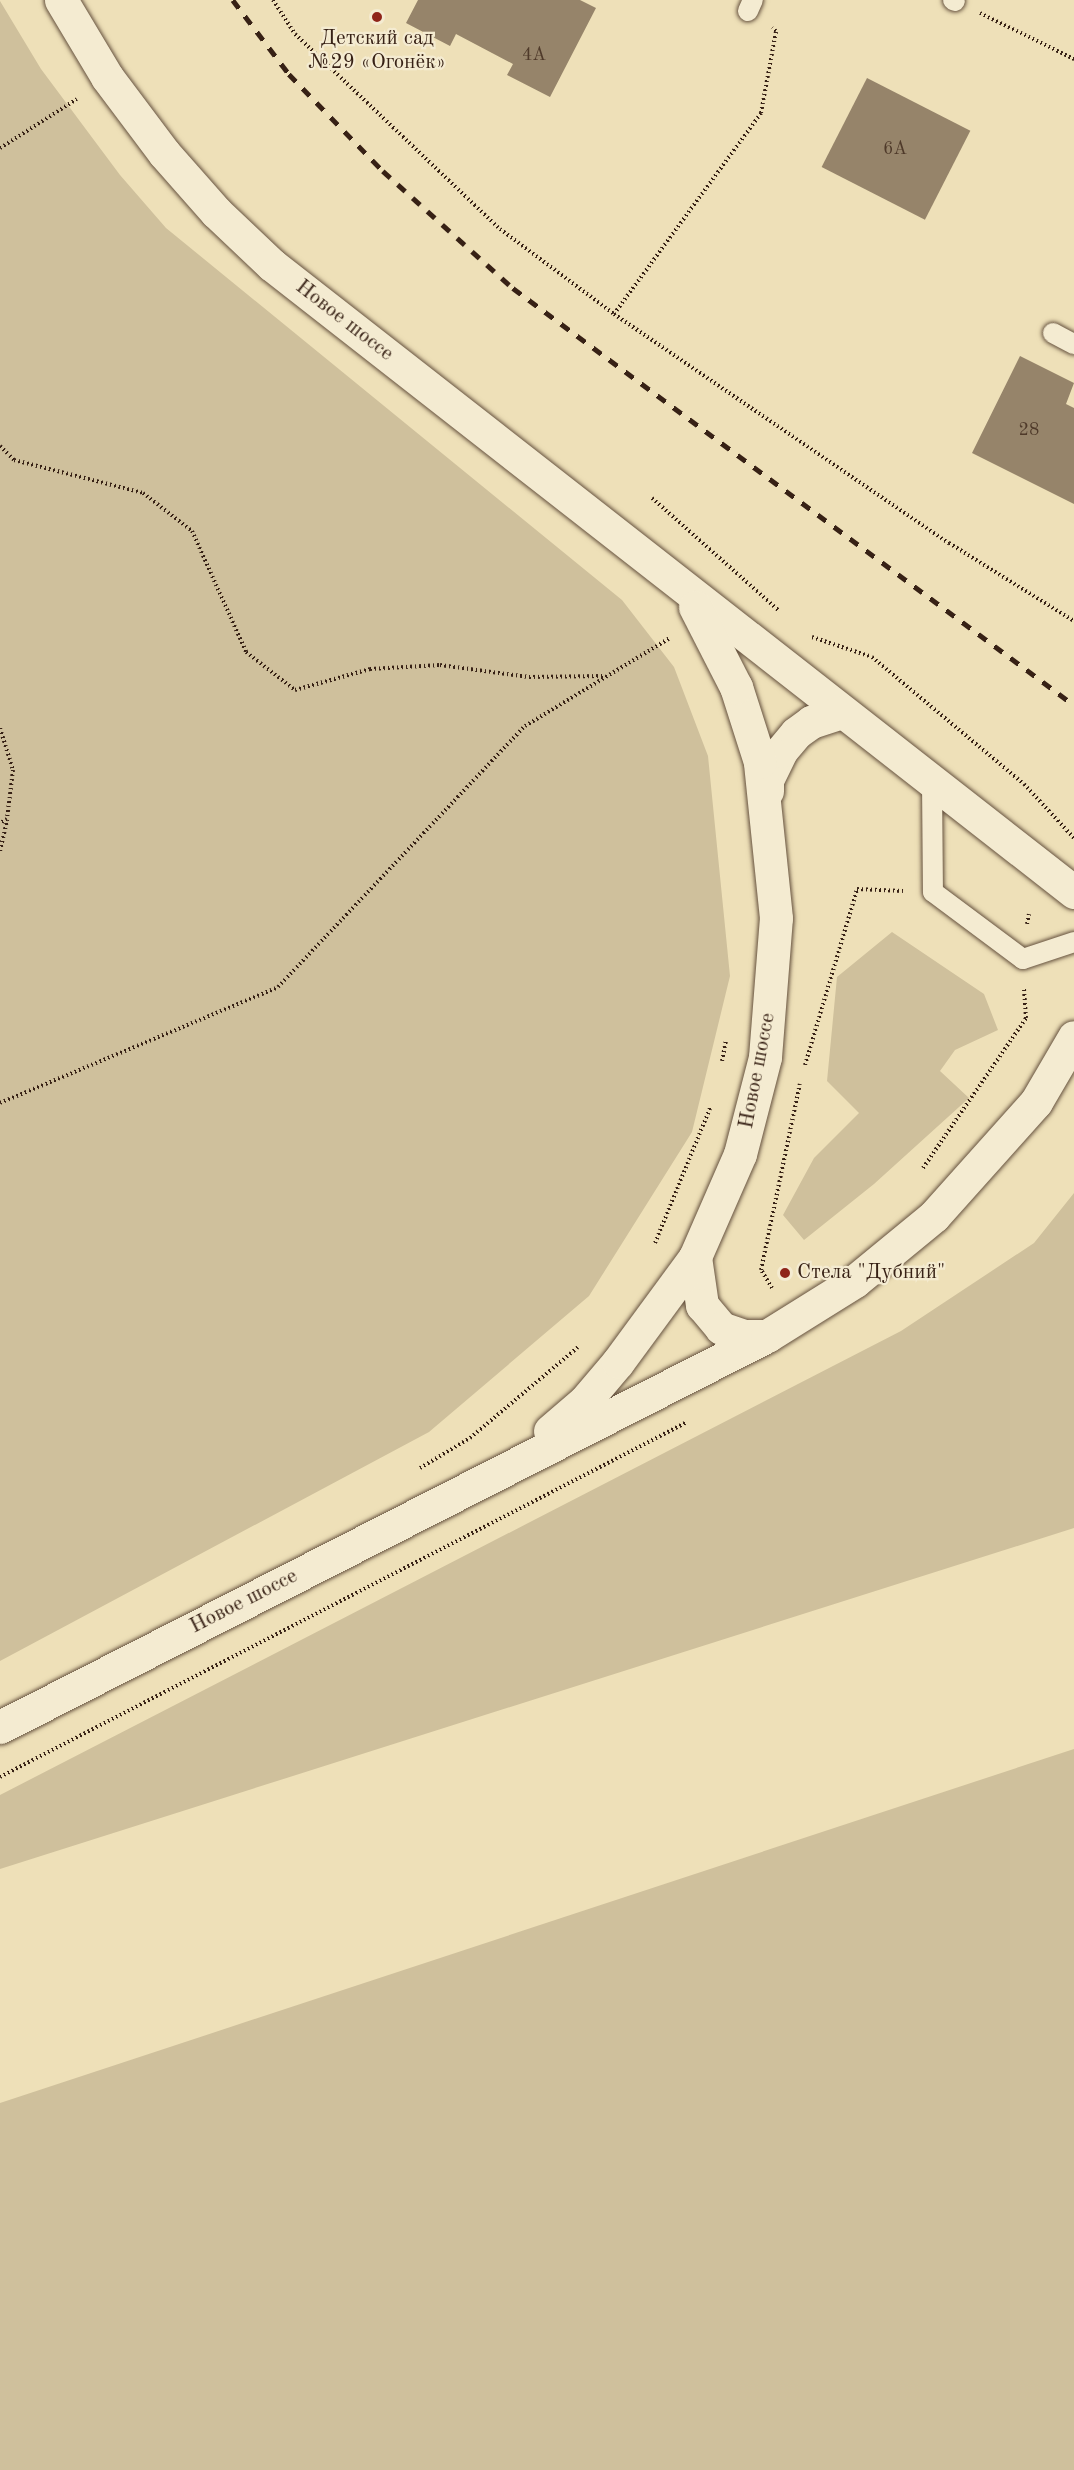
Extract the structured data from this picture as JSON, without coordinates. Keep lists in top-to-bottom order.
{
  "streets": {
    "main road": ["Новое шоссе"]
  },
  "places": ["Детский сад №29 «Огонёк»", "Стела \"Дубний\""],
  "house_numbers": ["4А", "6А", "28"]
}
